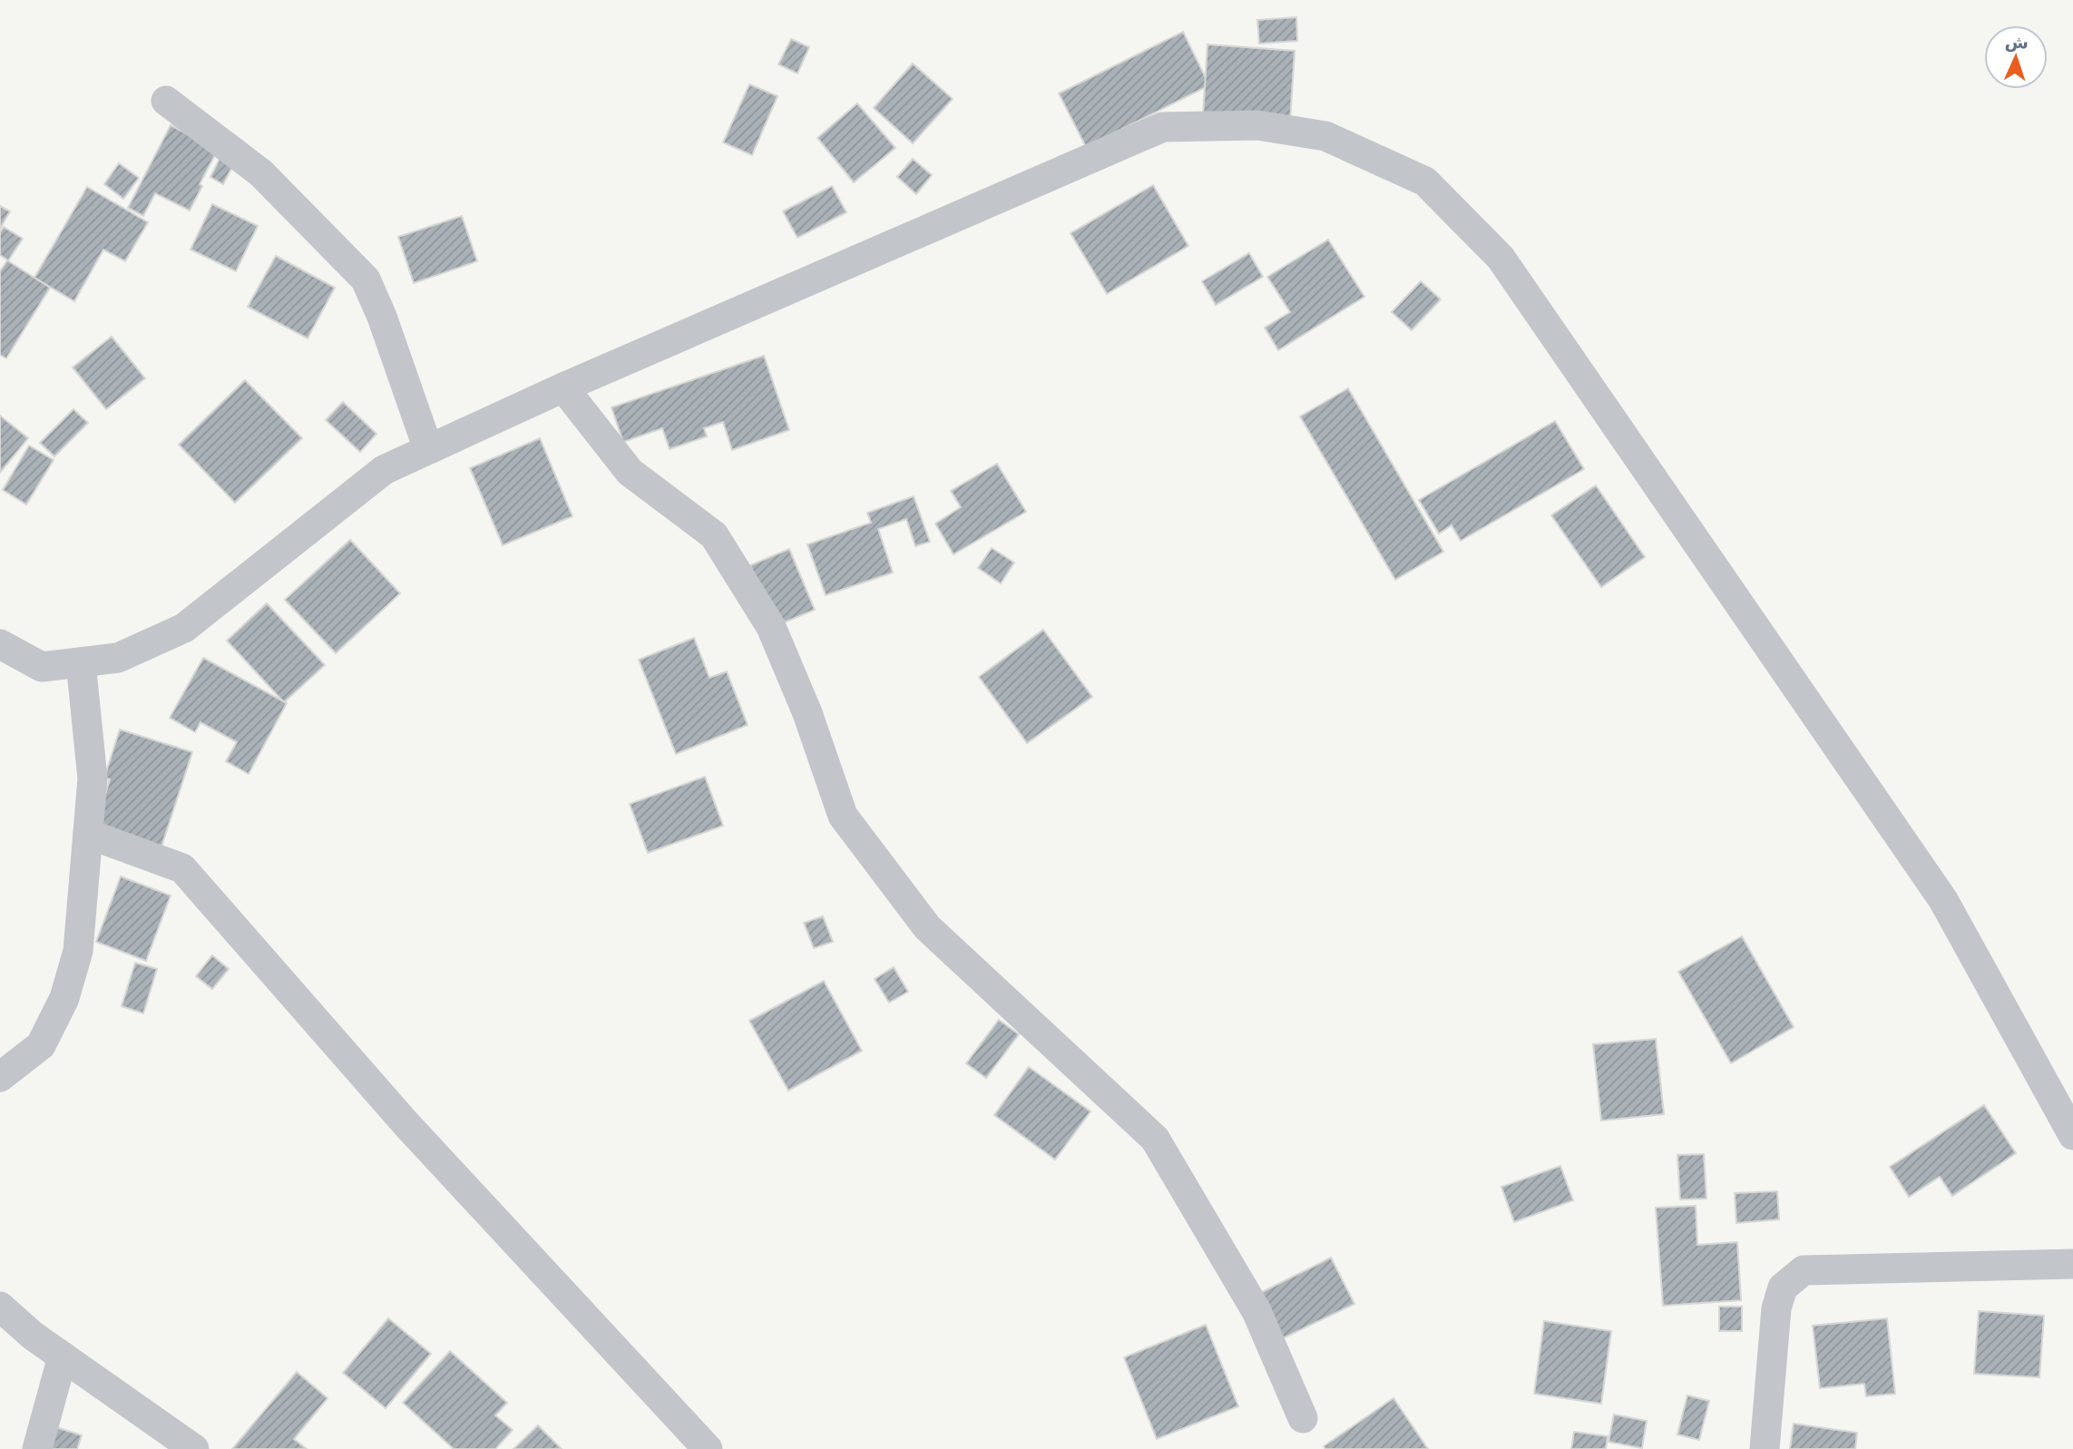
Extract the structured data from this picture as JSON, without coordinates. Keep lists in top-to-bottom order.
{
  "north": "top"
}
